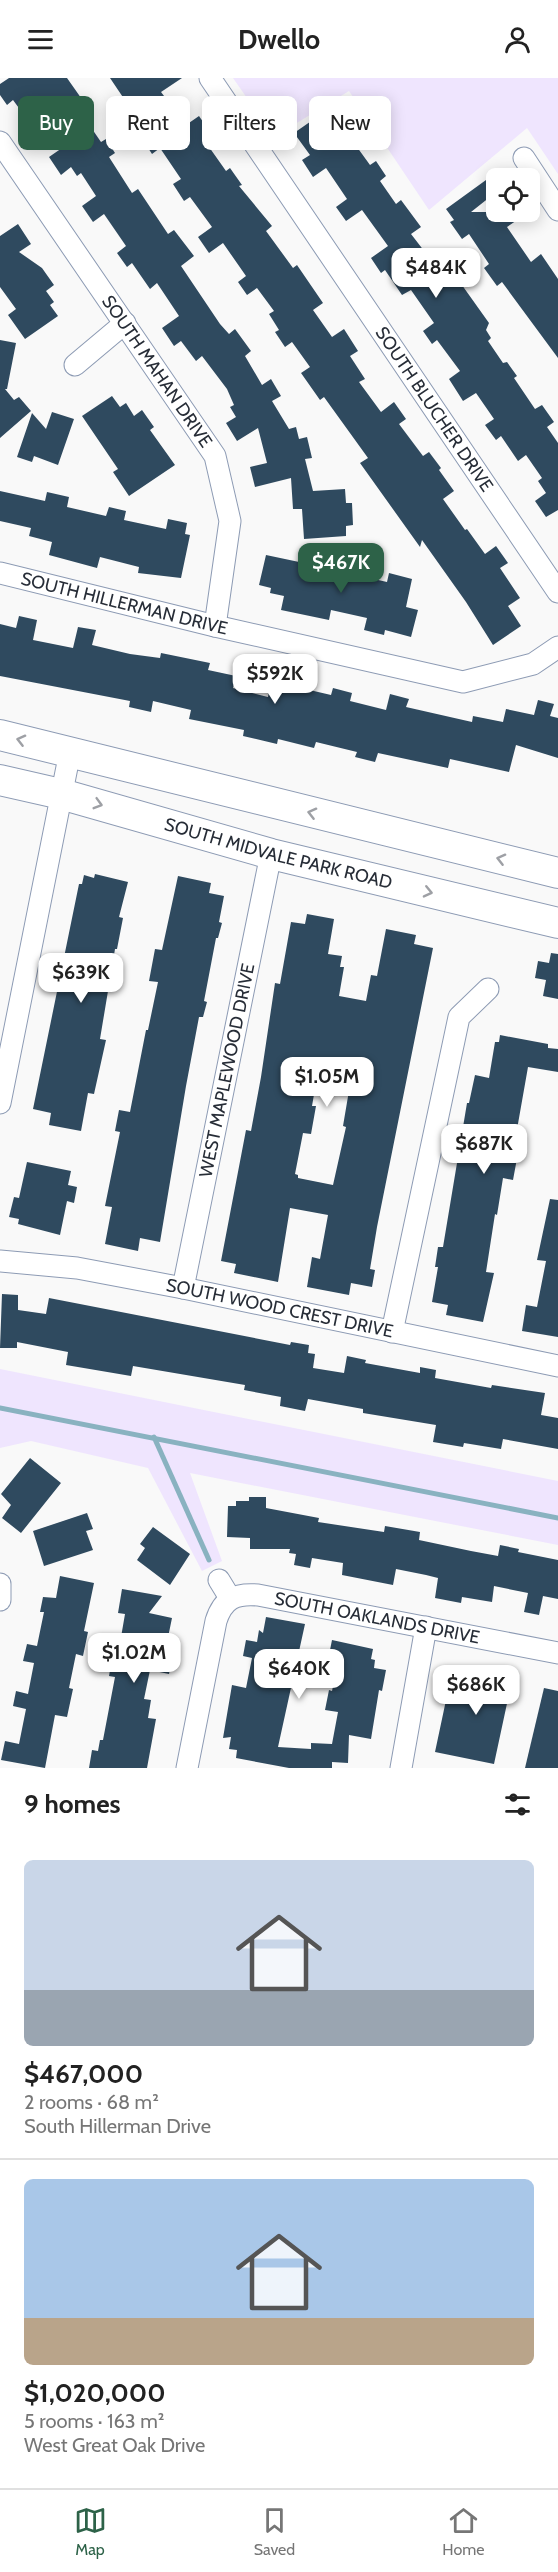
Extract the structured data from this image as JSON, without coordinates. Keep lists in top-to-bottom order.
{
  "streets": {
    "main road": ["SOUTH MIDVALE PARK ROAD"],
    "street": [
      "SOUTH MAHAN DRIVE",
      "SOUTH BLUCHER DRIVE",
      "SOUTH HILLERMAN DRIVE",
      "WEST MAPLEWOOD DRIVE",
      "SOUTH WOOD CREST DRIVE",
      "SOUTH OAKLANDS DRIVE"
    ]
  },
  "crossings": [
    ["SOUTH MAHAN DRIVE", "SOUTH HILLERMAN DRIVE"],
    ["SOUTH MIDVALE PARK ROAD", "WEST MAPLEWOOD DRIVE"],
    ["WEST MAPLEWOOD DRIVE", "SOUTH WOOD CREST DRIVE"]
  ],
  "page": {
    "header": "Dwello",
    "chip": [
      "Buy",
      "Rent",
      "Filters",
      "New"
    ],
    "price": [
      "$484K",
      "$467K",
      "$592K",
      "$639K",
      "$1.05M",
      "$687K",
      "$1.02M",
      "$640K",
      "$686K"
    ],
    "heading": "9 homes",
    "list": [
      {
        "name": "$467,000",
        "note": "2 rooms · 68 m² · South Hillerman Drive"
      },
      {
        "name": "$1,020,000",
        "note": "5 rooms · 163 m² · West Great Oak Drive"
      }
    ],
    "tabs": ["Map", "Saved", "Home"]
  }
}
